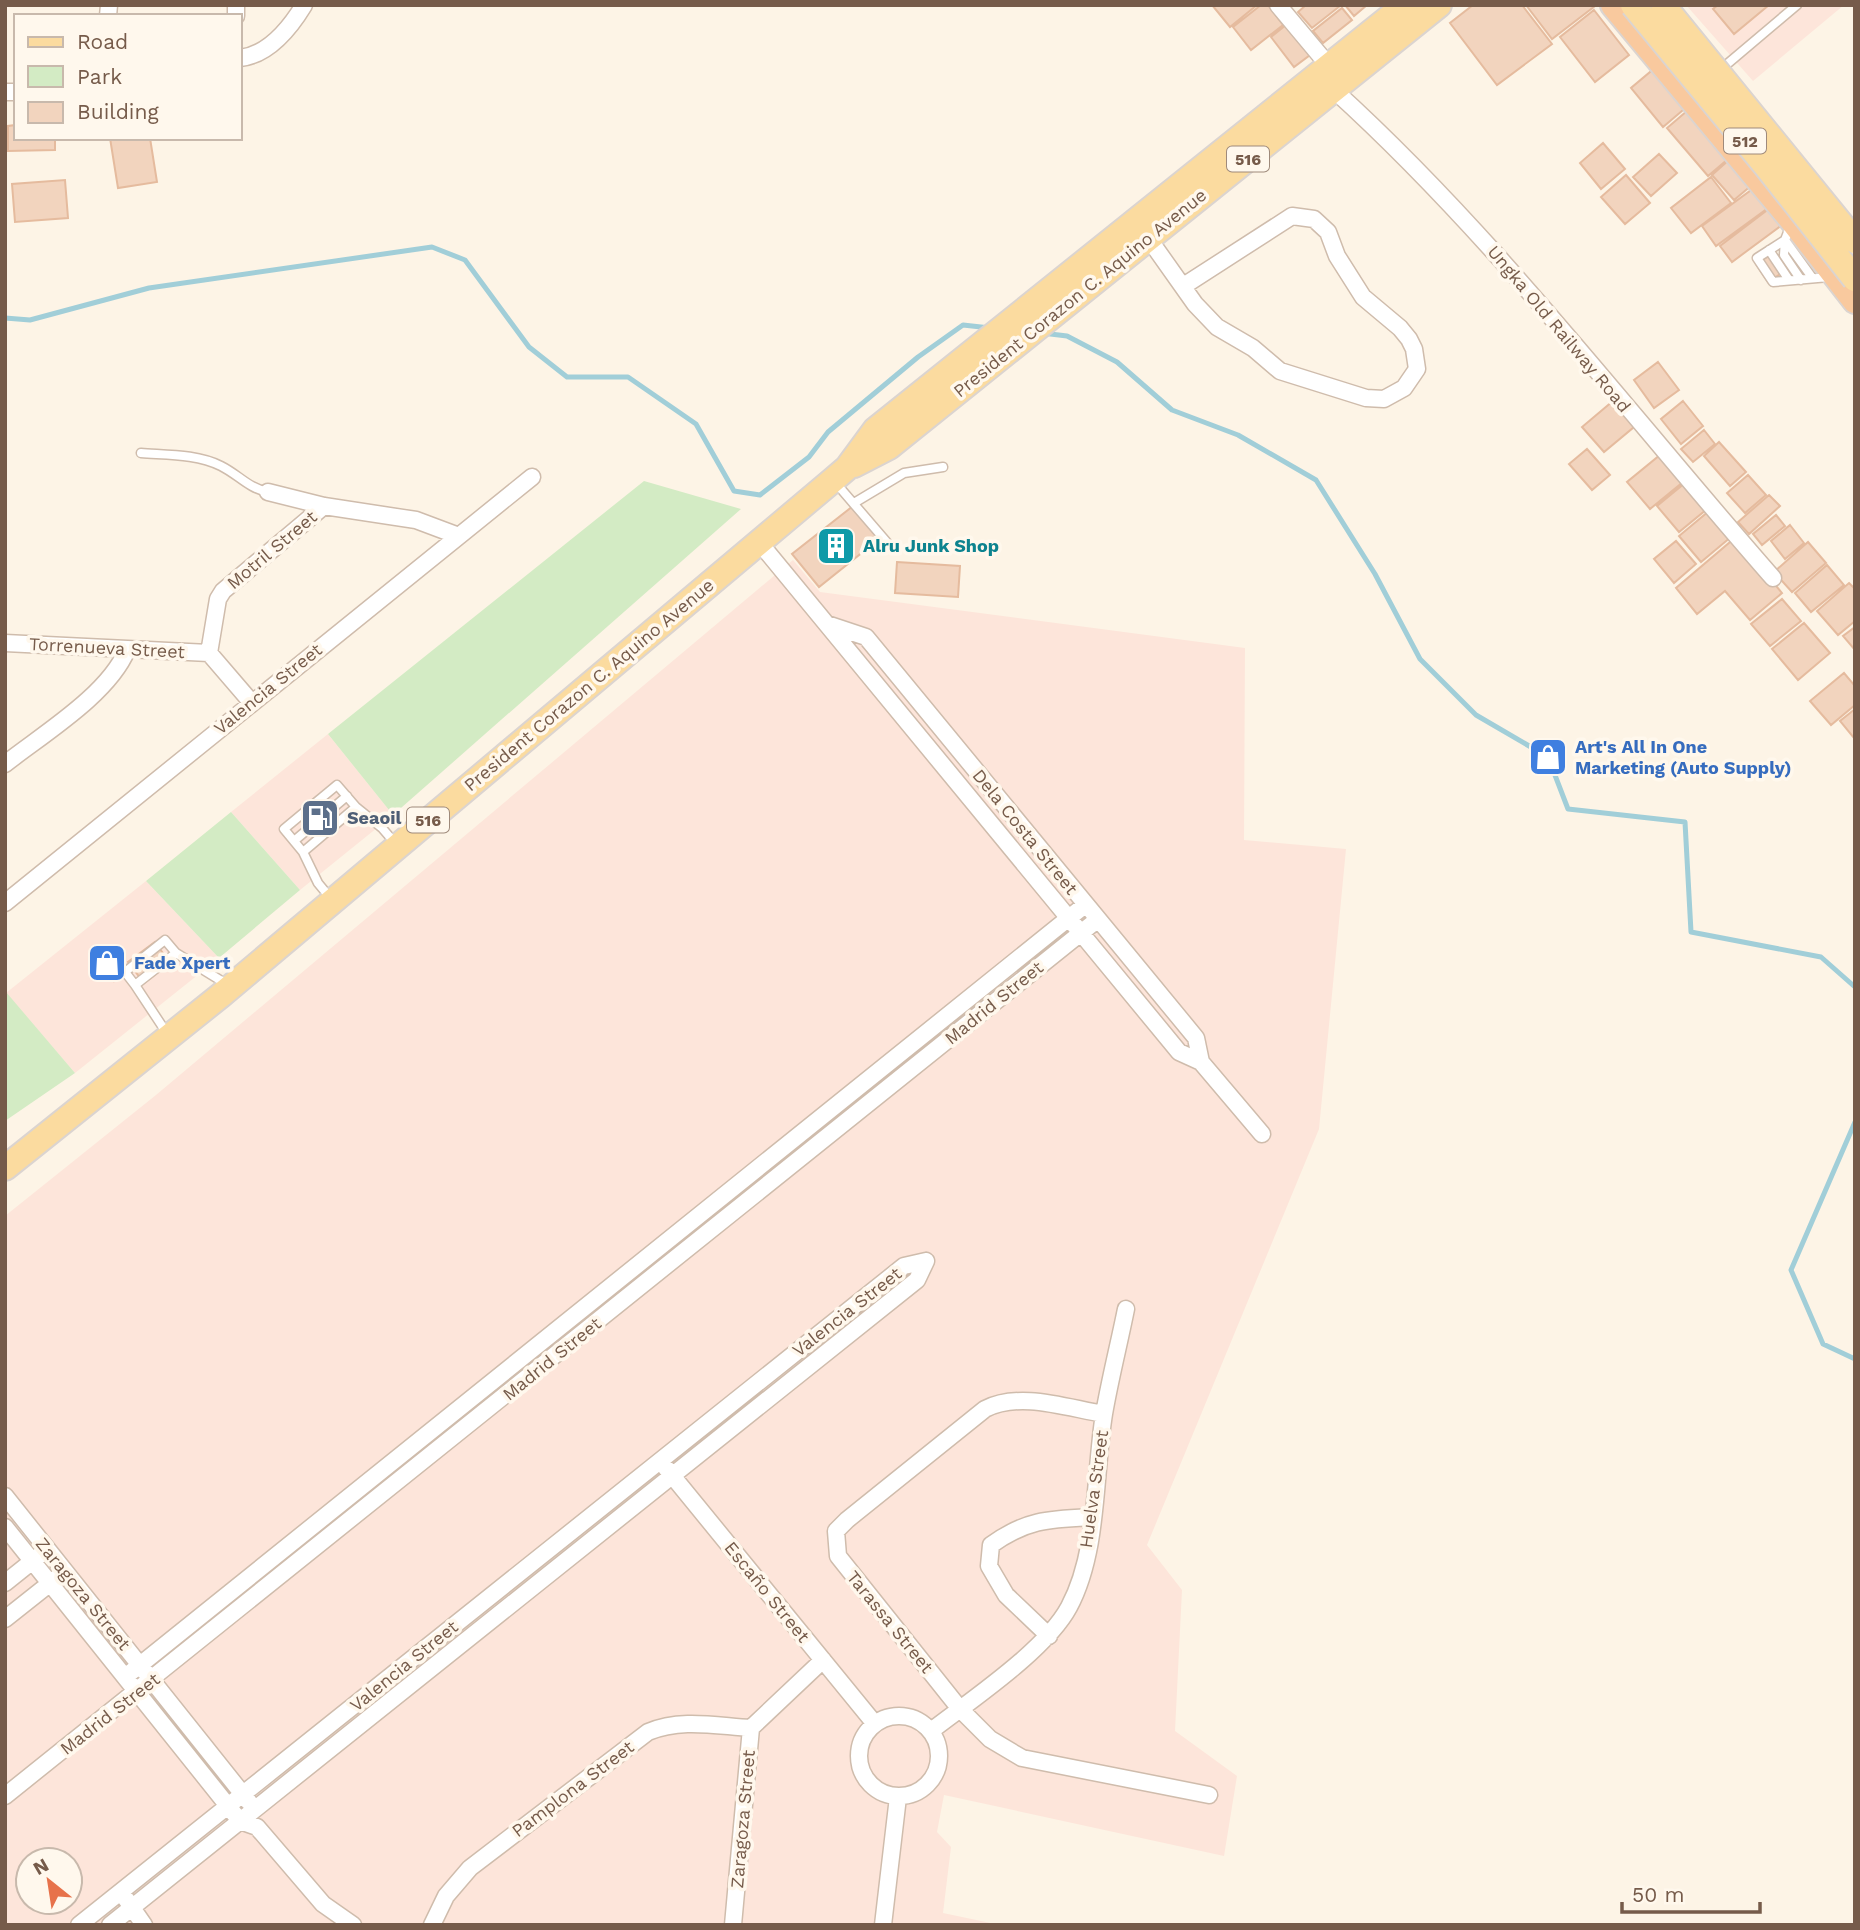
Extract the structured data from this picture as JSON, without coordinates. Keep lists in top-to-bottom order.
{
  "streets": {
    "highway": ["512"],
    "main road": ["516", "President Corazon C. Aquino Avenue"],
    "street": [
      "Ungka Old Railway Road",
      "Motril Street",
      "Torrenueva Street",
      "Valencia Street",
      "Dela Costa Street",
      "Madrid Street",
      "Huelva Street",
      "Escaño Street",
      "Zaragoza Street",
      "Tarassa Street",
      "Pamplona Street"
    ]
  },
  "crossings": [
    ["President Corazon C. Aquino Avenue", "Ungka Old Railway Road"],
    ["President Corazon C. Aquino Avenue", "Dela Costa Street"],
    ["Motril Street", "Torrenueva Street"],
    ["Valencia Street", "Escaño Street"],
    ["Valencia Street", "Zaragoza Street"],
    ["Dela Costa Street", "Madrid Street"],
    ["Madrid Street", "Zaragoza Street"],
    ["Huelva Street", "Escaño Street"],
    ["Huelva Street", "Tarassa Street"],
    ["Escaño Street", "Zaragoza Street"],
    ["Zaragoza Street", "Pamplona Street"]
  ],
  "places": {
    "building": ["Alru Junk Shop"],
    "shop": ["Art's All In One Marketing (Auto Supply)", "Fade Xpert"],
    "fuel station": ["Seaoil"]
  },
  "legend": ["Road", "Park", "Building"],
  "scale_bar": "50 m",
  "north": "top left"
}
